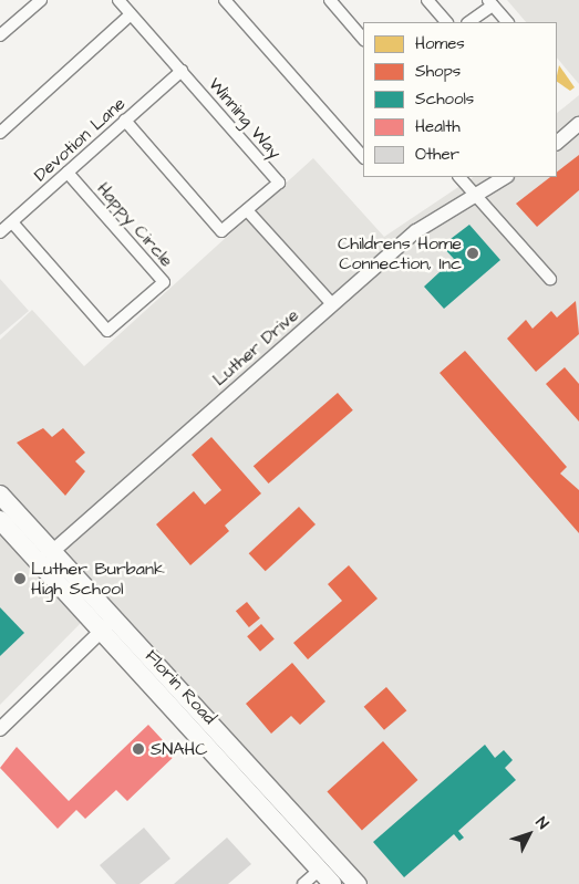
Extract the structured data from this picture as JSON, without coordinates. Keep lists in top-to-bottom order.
{
  "streets": {
    "main road": ["Florin Road"],
    "street": [
      "Winning Way",
      "Devotion Lane",
      "Happy Circle",
      "Luther Drive"
    ]
  },
  "crossings": [
    ["Winning Way", "Devotion Lane"],
    ["Devotion Lane", "Happy Circle"],
    ["Luther Drive", "Florin Road"]
  ],
  "places": ["Childrens Home Connection, Inc", "Luther Burbank High School", "SNAHC"],
  "legend": [
    "Homes",
    "Shops",
    "Schools",
    "Health",
    "Other"
  ],
  "north": "top right"
}
